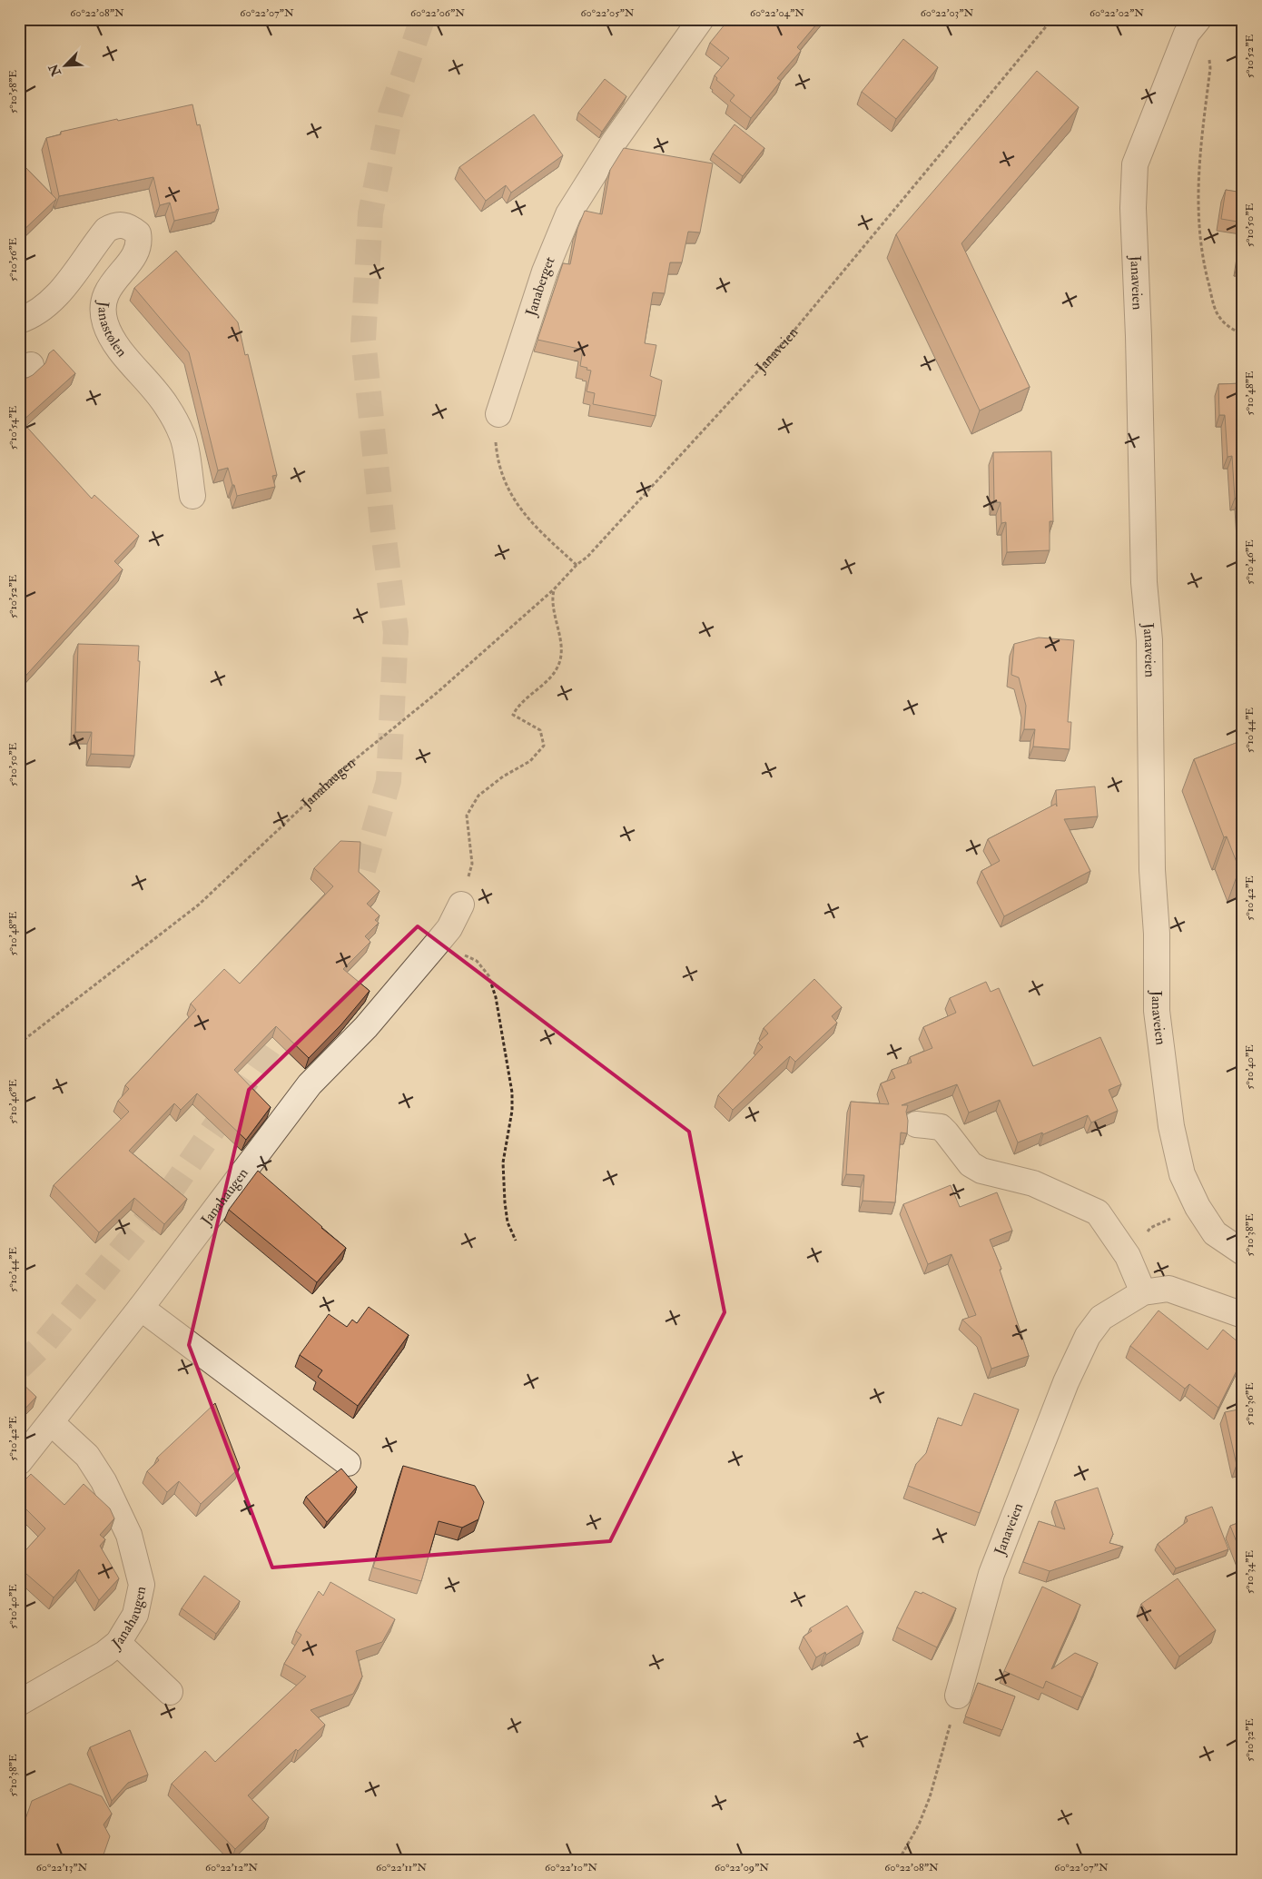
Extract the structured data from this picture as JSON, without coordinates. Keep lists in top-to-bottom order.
{
  "streets": {
    "street": [
      "Janaveien",
      "Janaberget",
      "Janastølen",
      "Janahaugen"
    ]
  },
  "crossings": [
    ["Janaveien", "Janahaugen"]
  ],
  "north": "bottom left",
  "coordinates": [
    "60°22'08\"N",
    "60°22'07\"N",
    "60°22'06\"N",
    "60°22'05\"N",
    "60°22'04\"N",
    "60°22'03\"N",
    "60°22'02\"N",
    "5°10'52\"E",
    "5°10'58\"E",
    "5°10'50\"E",
    "5°10'56\"E",
    "5°10'48\"E",
    "5°10'54\"E",
    "5°10'46\"E",
    "5°10'44\"E",
    "5°10'42\"E",
    "5°10'40\"E",
    "5°10'38\"E",
    "5°10'36\"E",
    "5°10'34\"E",
    "5°10'32\"E",
    "60°22'13\"N",
    "60°22'12\"N",
    "60°22'11\"N",
    "60°22'10\"N",
    "60°22'09\"N"
  ]
}
